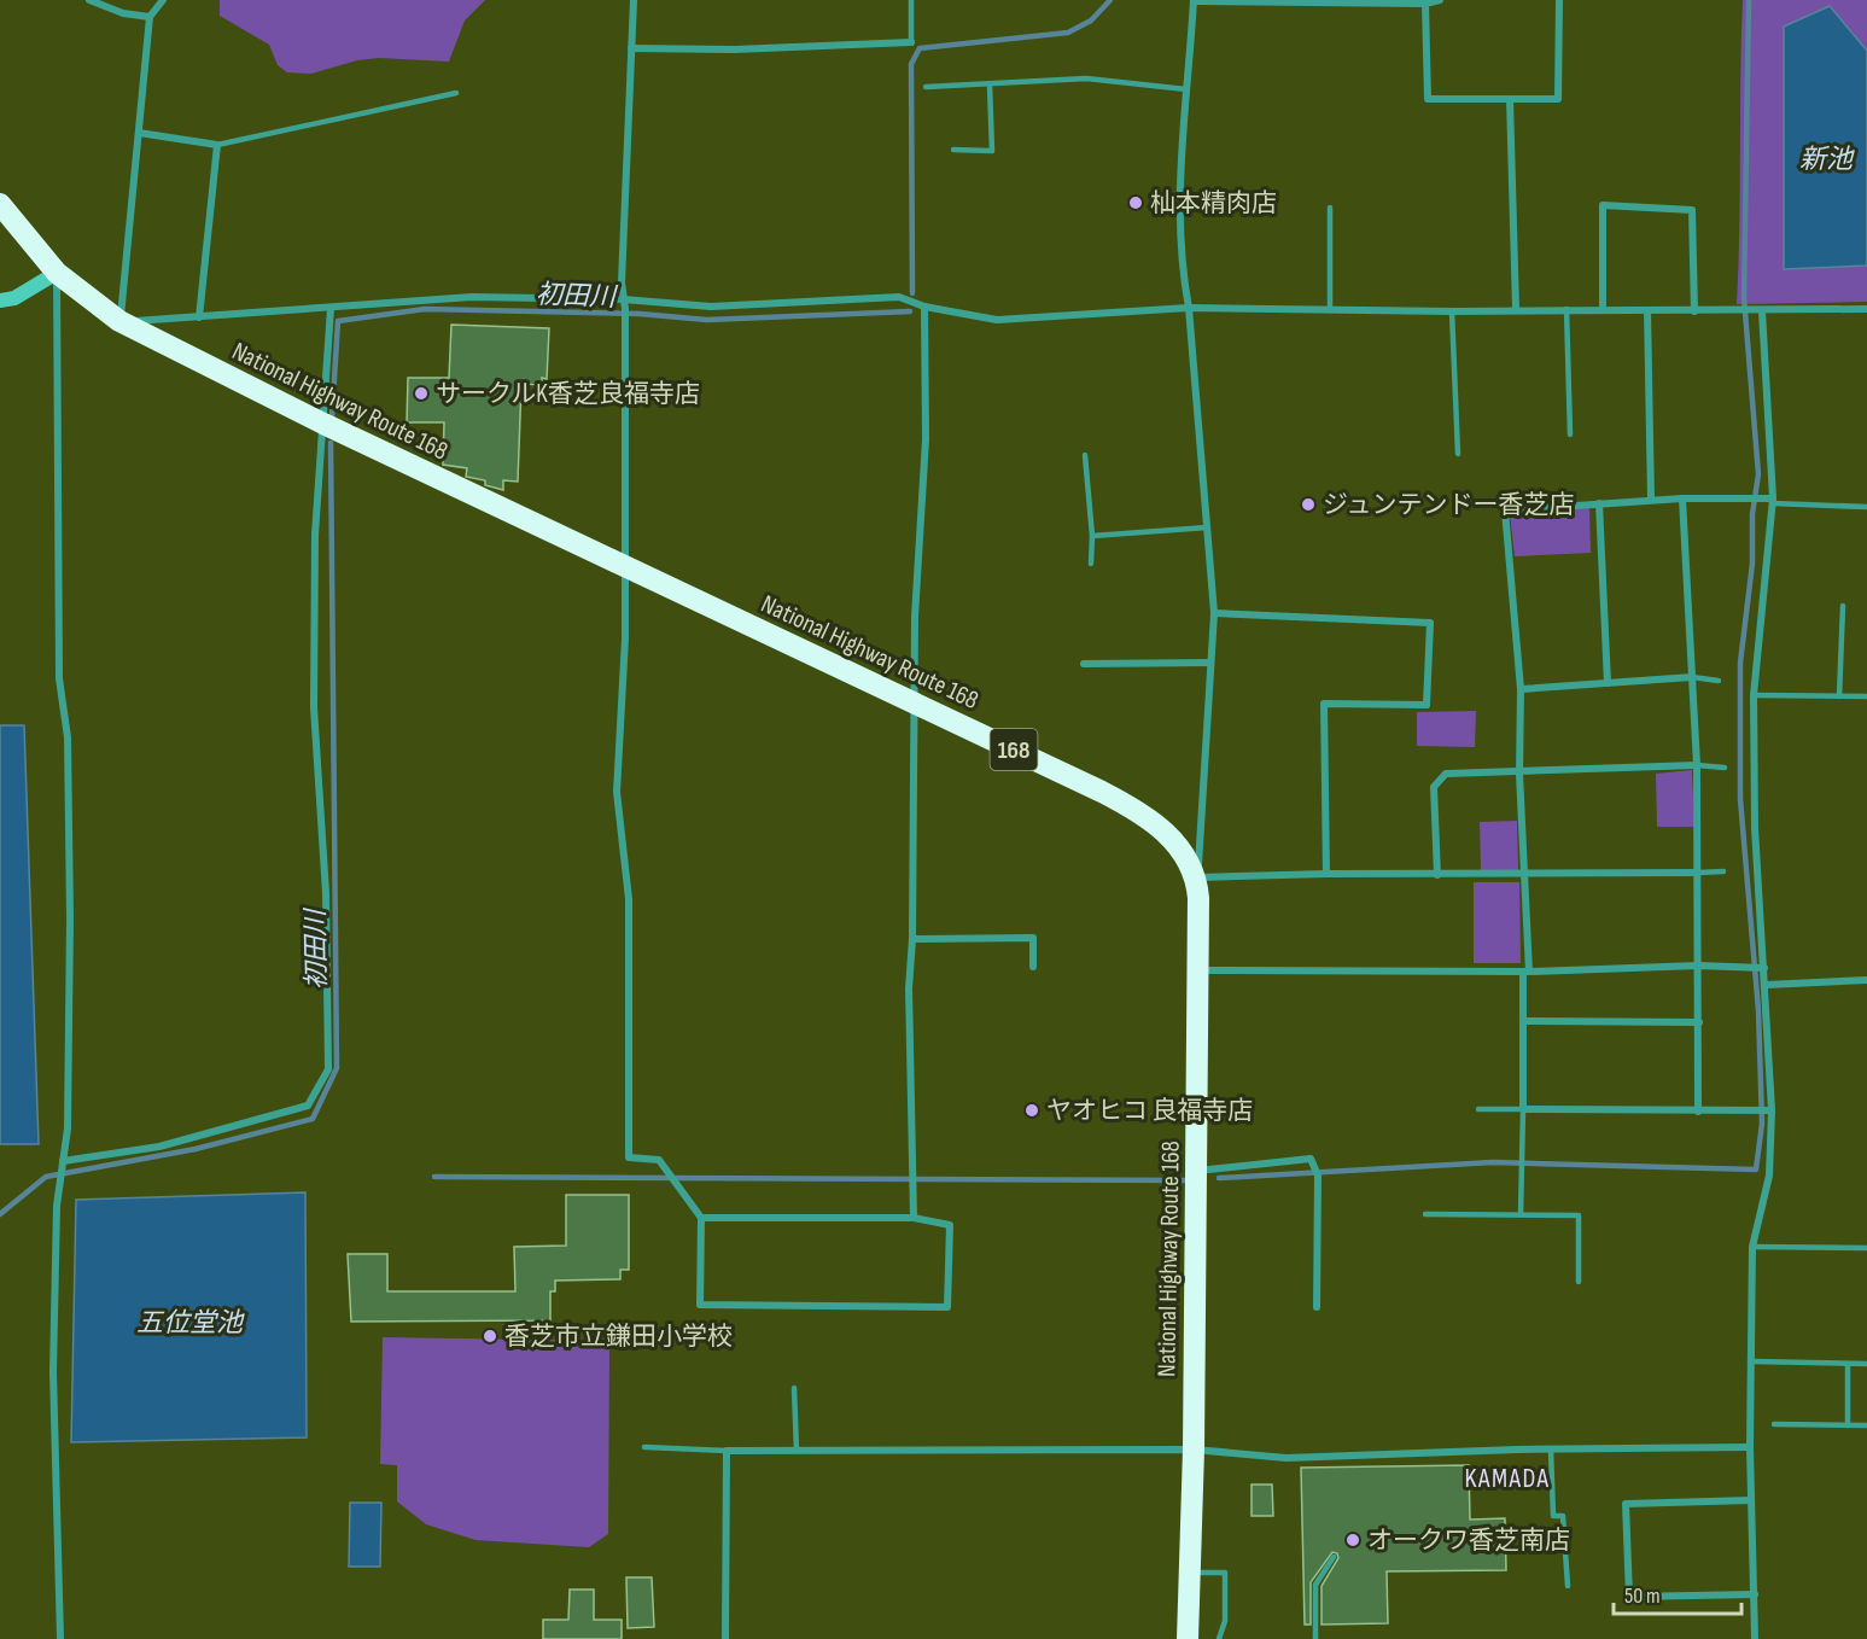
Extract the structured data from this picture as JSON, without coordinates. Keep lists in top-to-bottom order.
{
  "streets": {
    "highway": ["National Highway Route 168", "168"]
  },
  "districts": ["KAMADA"],
  "water": ["新池", "初田川", "五位堂池"],
  "places": [
    "杣本精肉店",
    "サークルK香芝良福寺店",
    "ジュンテンドー香芝店",
    "ヤオヒコ 良福寺店",
    "香芝市立鎌田小学校",
    "オークワ香芝南店"
  ],
  "scale_bar": "50 m"
}
